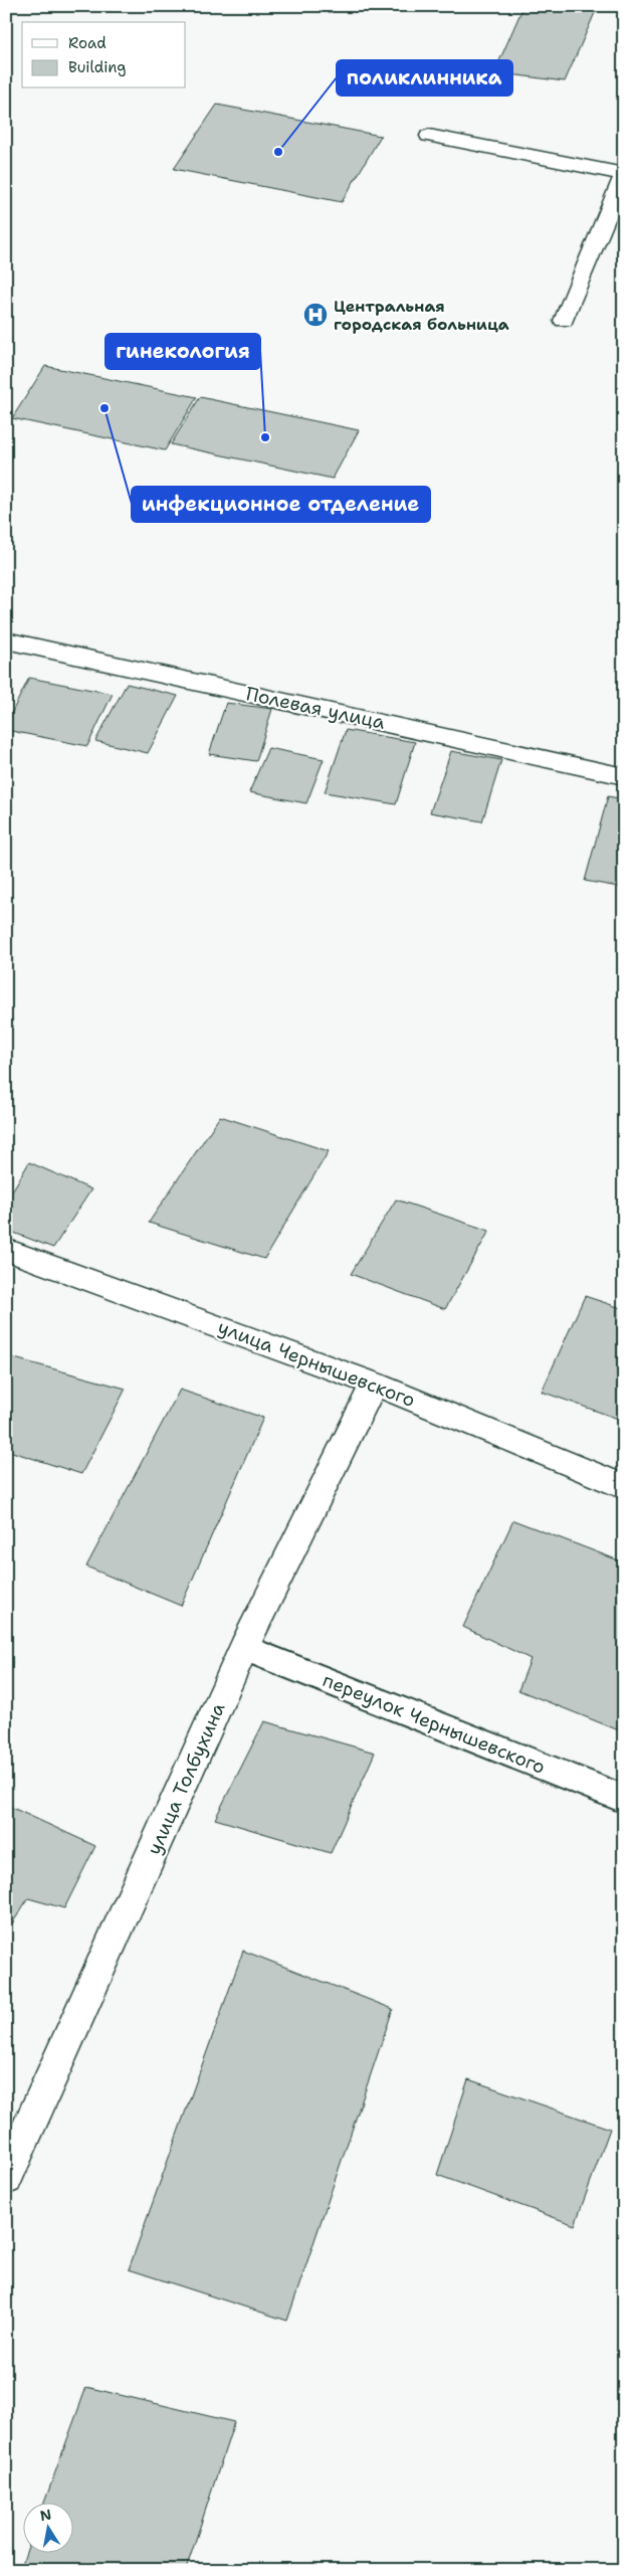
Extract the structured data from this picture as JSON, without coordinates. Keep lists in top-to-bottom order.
{
  "streets": {
    "street": ["Полевая улица", "улица Чернышевского", "улица Толбухина"],
    "lane": ["переулок Чернышевского"]
  },
  "crossings": [
    ["улица Чернышевского", "улица Толбухина"],
    ["переулок Чернышевского", "улица Толбухина"]
  ],
  "places": {
    "other": ["поликлинника", "инфекционное отделение", "гинекология"],
    "hospital": ["Центральная городская больница"]
  },
  "legend": ["Road", "Building"],
  "north": "top"
}
